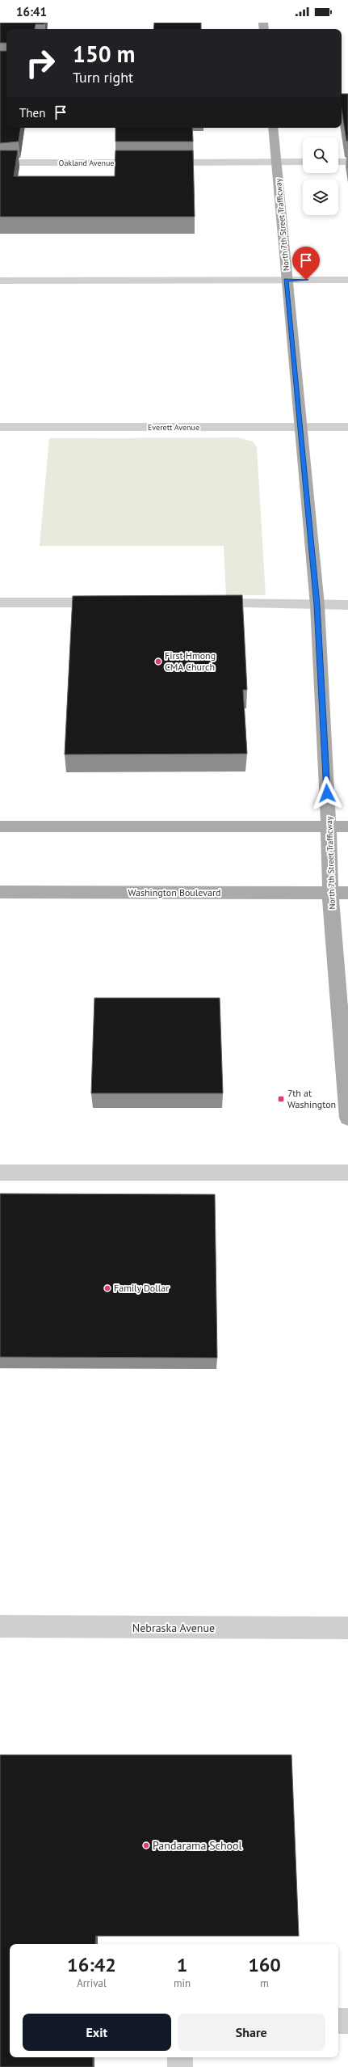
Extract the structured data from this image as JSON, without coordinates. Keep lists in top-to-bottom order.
{
  "streets": {
    "main road": ["North 7th Street Trafficway", "Washington Boulevard"],
    "street": ["Oakland Avenue", "Everett Avenue", "Nebraska Avenue"]
  },
  "crossings": [
    ["Oakland Avenue", "North 7th Street Trafficway"],
    ["North 7th Street Trafficway", "Everett Avenue"],
    ["North 7th Street Trafficway", "Washington Boulevard"]
  ],
  "places": {
    "other": ["First Hmong CMA Church", "Family Dollar", "Pandarama School"],
    "transit": ["7th at Washington"]
  },
  "page": {
    "status": "16:41",
    "turn": ["150 m", "Turn right"],
    "then": "Then",
    "eta": [
      "16:42",
      "Arrival",
      "1",
      "min",
      "160",
      "m"
    ],
    "buttons": ["Exit", "Share"]
  }
}
